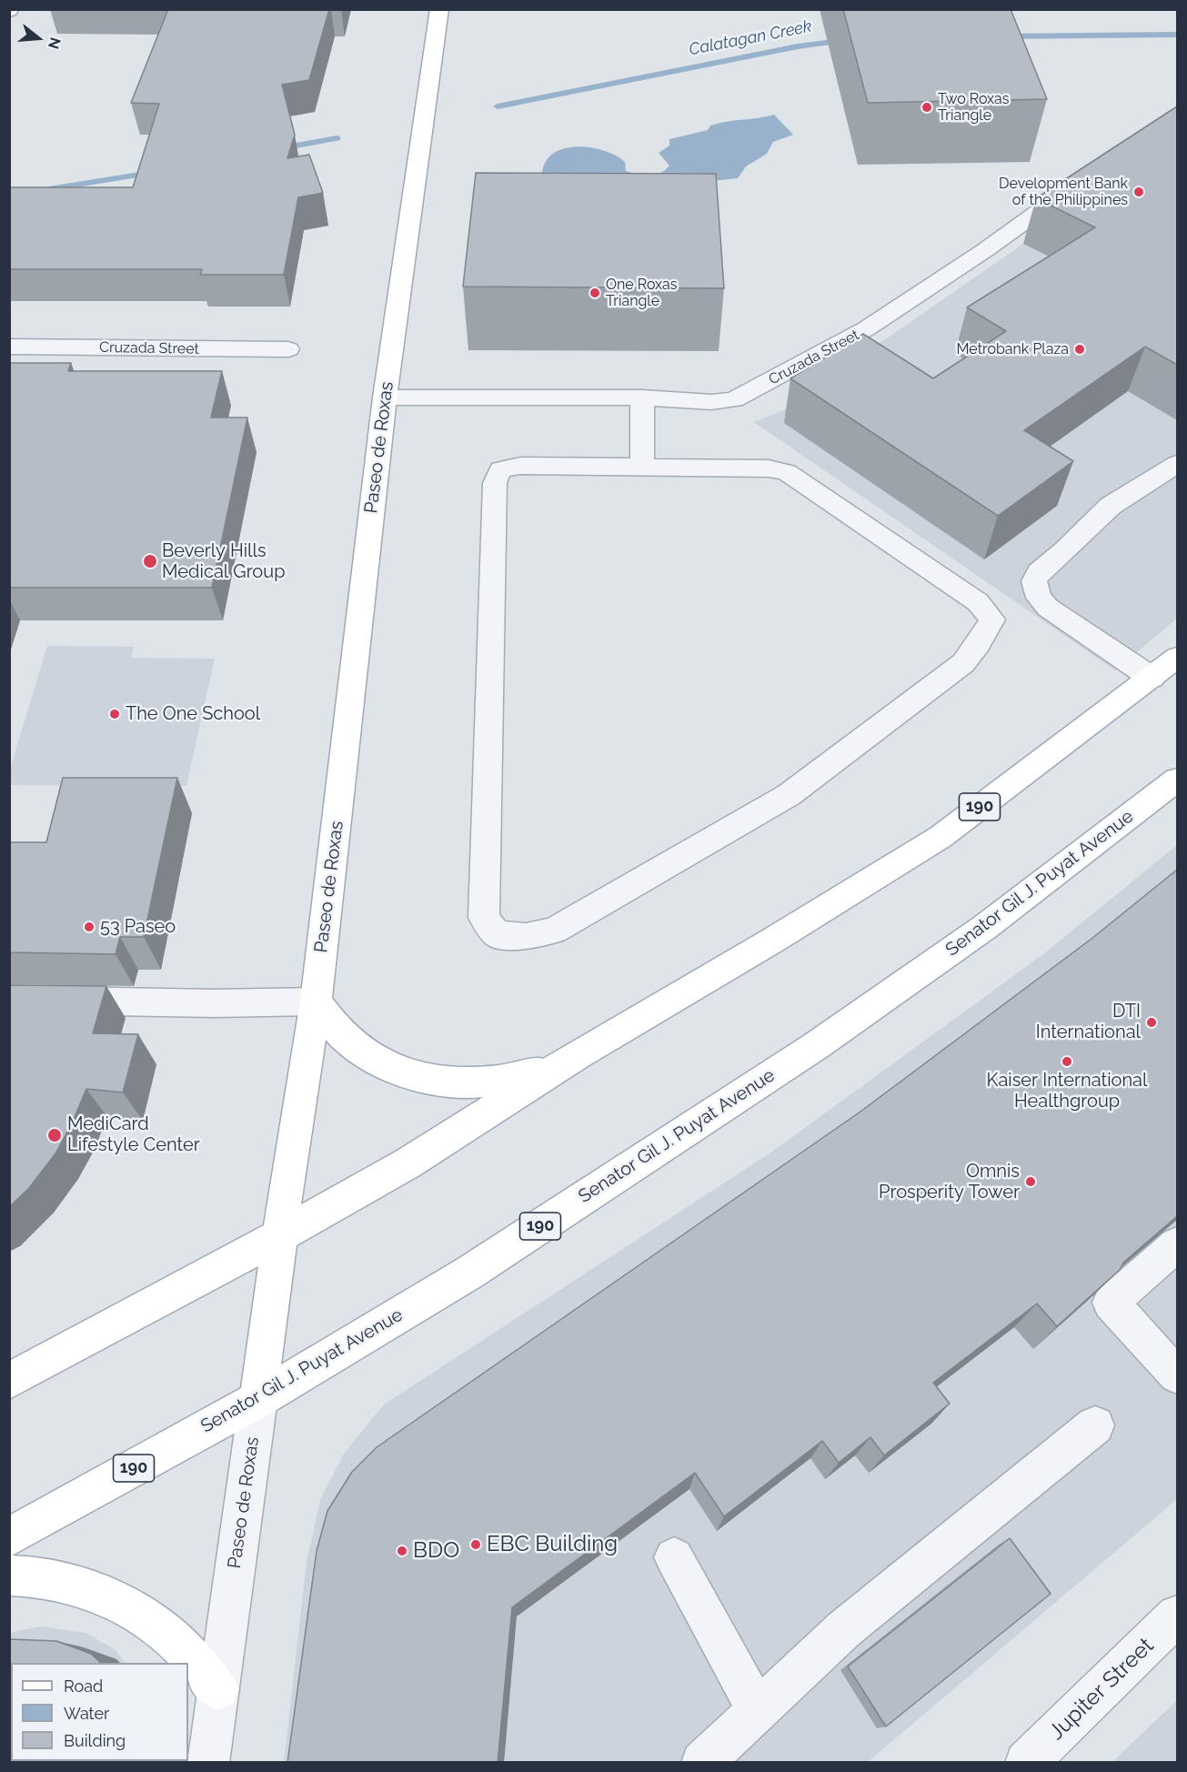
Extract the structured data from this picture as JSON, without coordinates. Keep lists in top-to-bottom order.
{
  "streets": {
    "main road": ["Paseo de Roxas", "190", "Senator Gil J. Puyat Avenue"],
    "street": ["Cruzada Street", "Jupiter Street"]
  },
  "crossings": [
    ["Cruzada Street", "Paseo de Roxas"],
    ["Paseo de Roxas", "190"],
    ["Paseo de Roxas", "Senator Gil J. Puyat Avenue"]
  ],
  "water": ["Calatagan Creek"],
  "places": [
    "Two Roxas Triangle",
    "Development Bank of the Philippines",
    "One Roxas Triangle",
    "Metrobank Plaza",
    "Beverly Hills Medical Group",
    "The One School",
    "53 Paseo",
    "DTI International",
    "Kaiser International Healthgroup",
    "MediCard Lifestyle Center",
    "Omnis Prosperity Tower",
    "EBC Building",
    "BDO"
  ],
  "legend": ["Road", "Water", "Building"],
  "north": "right"
}
